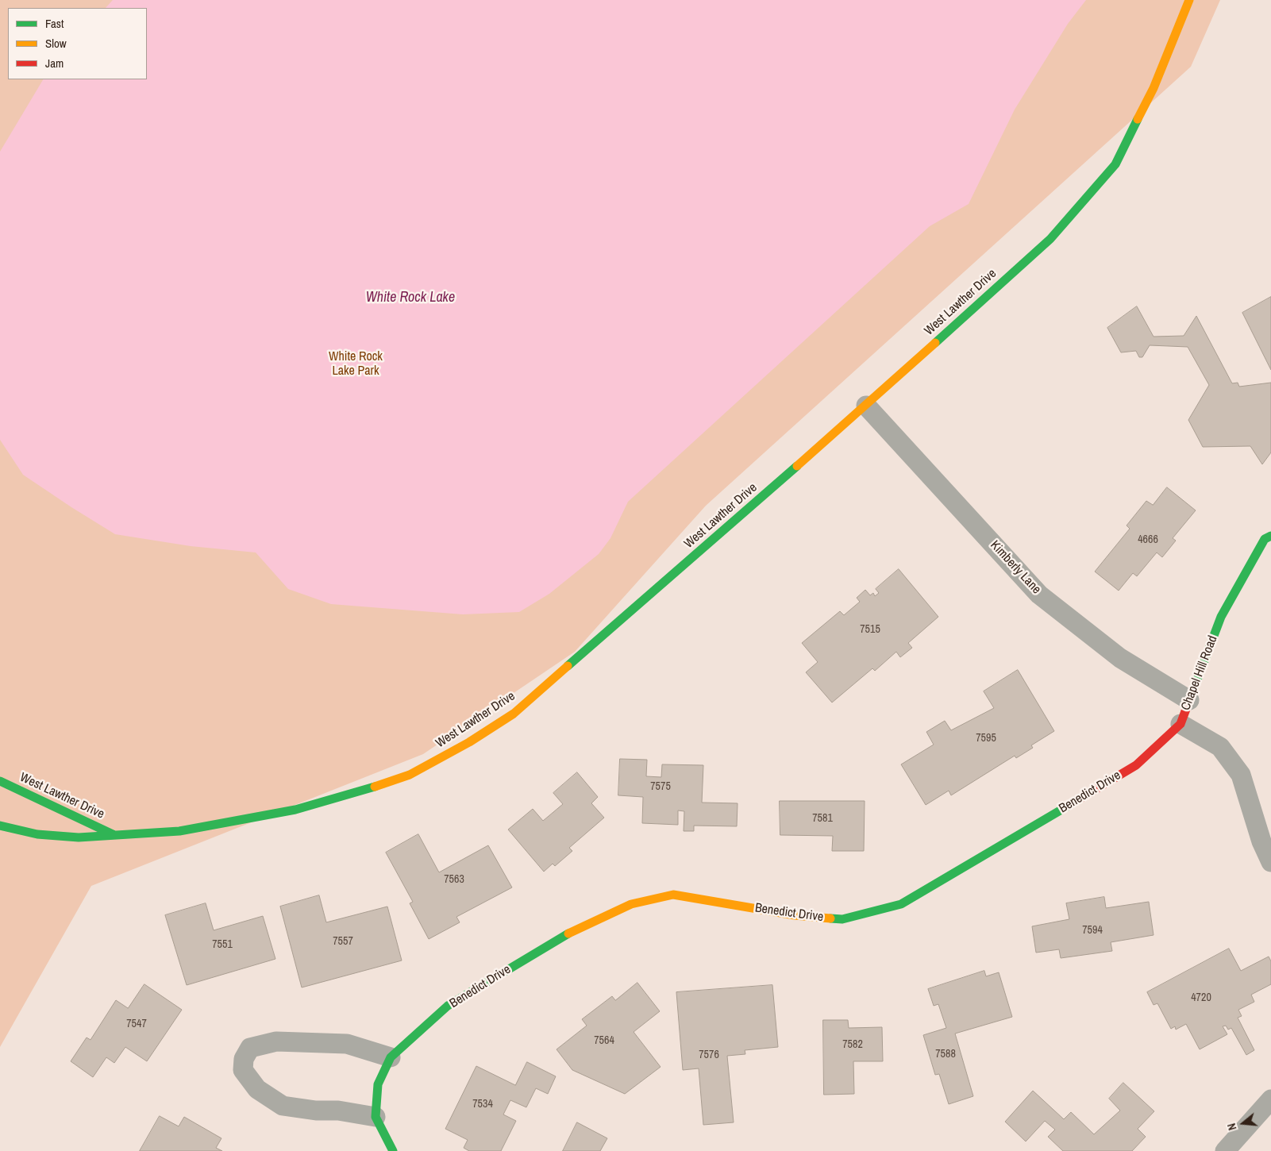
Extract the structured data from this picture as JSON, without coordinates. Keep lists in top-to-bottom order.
{
  "streets": {
    "street": [
      "West Lawther Drive",
      "Kimberly Lane",
      "Chapel Hill Road",
      "Benedict Drive"
    ]
  },
  "crossings": [
    ["West Lawther Drive", "Kimberly Lane"],
    ["Kimberly Lane", "Chapel Hill Road"],
    ["Chapel Hill Road", "Benedict Drive"]
  ],
  "water": ["White Rock Lake"],
  "parks": ["White Rock Lake Park"],
  "house_numbers": [
    "4666",
    "7515",
    "7595",
    "7575",
    "7581",
    "7563",
    "7594",
    "7557",
    "7551",
    "4720",
    "7547",
    "7564",
    "7582",
    "7588",
    "7576",
    "7534"
  ],
  "legend": ["Fast", "Slow", "Jam"],
  "north": "left"
}
